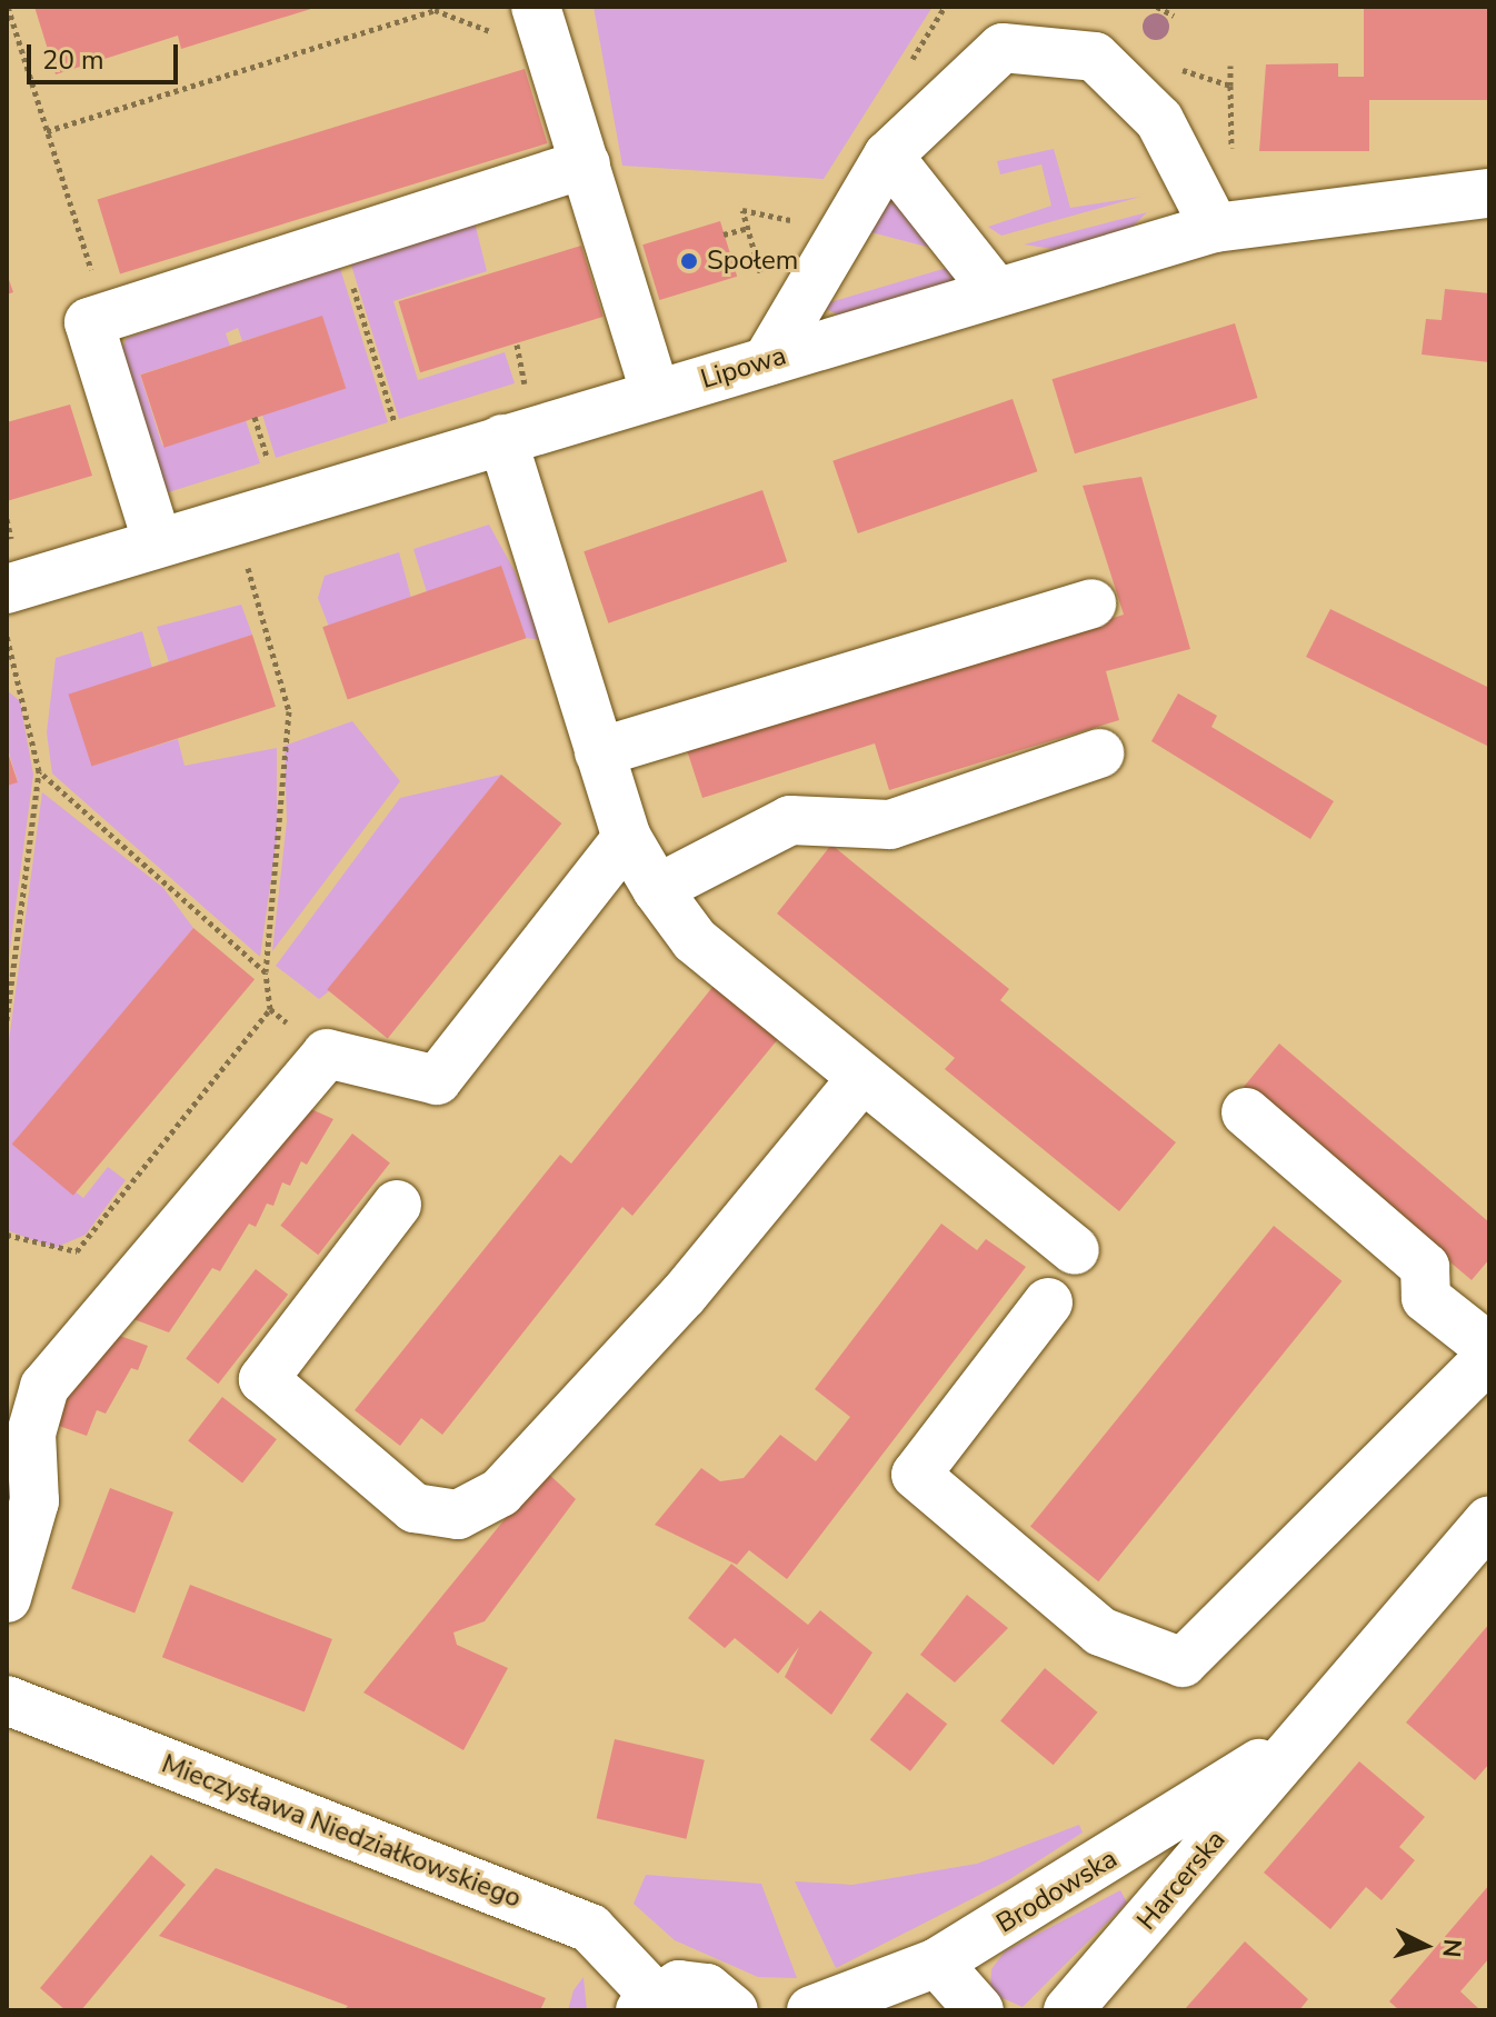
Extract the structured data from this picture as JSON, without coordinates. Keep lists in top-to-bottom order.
{
  "streets": {
    "street": [
      "Lipowa",
      "Mieczysława Niedziałkowskiego",
      "Harcerska",
      "Brodowska"
    ]
  },
  "crossings": [
    ["Harcerska", "Brodowska"]
  ],
  "places": ["Społem"],
  "scale_bar": "20 m",
  "north": "right"
}
